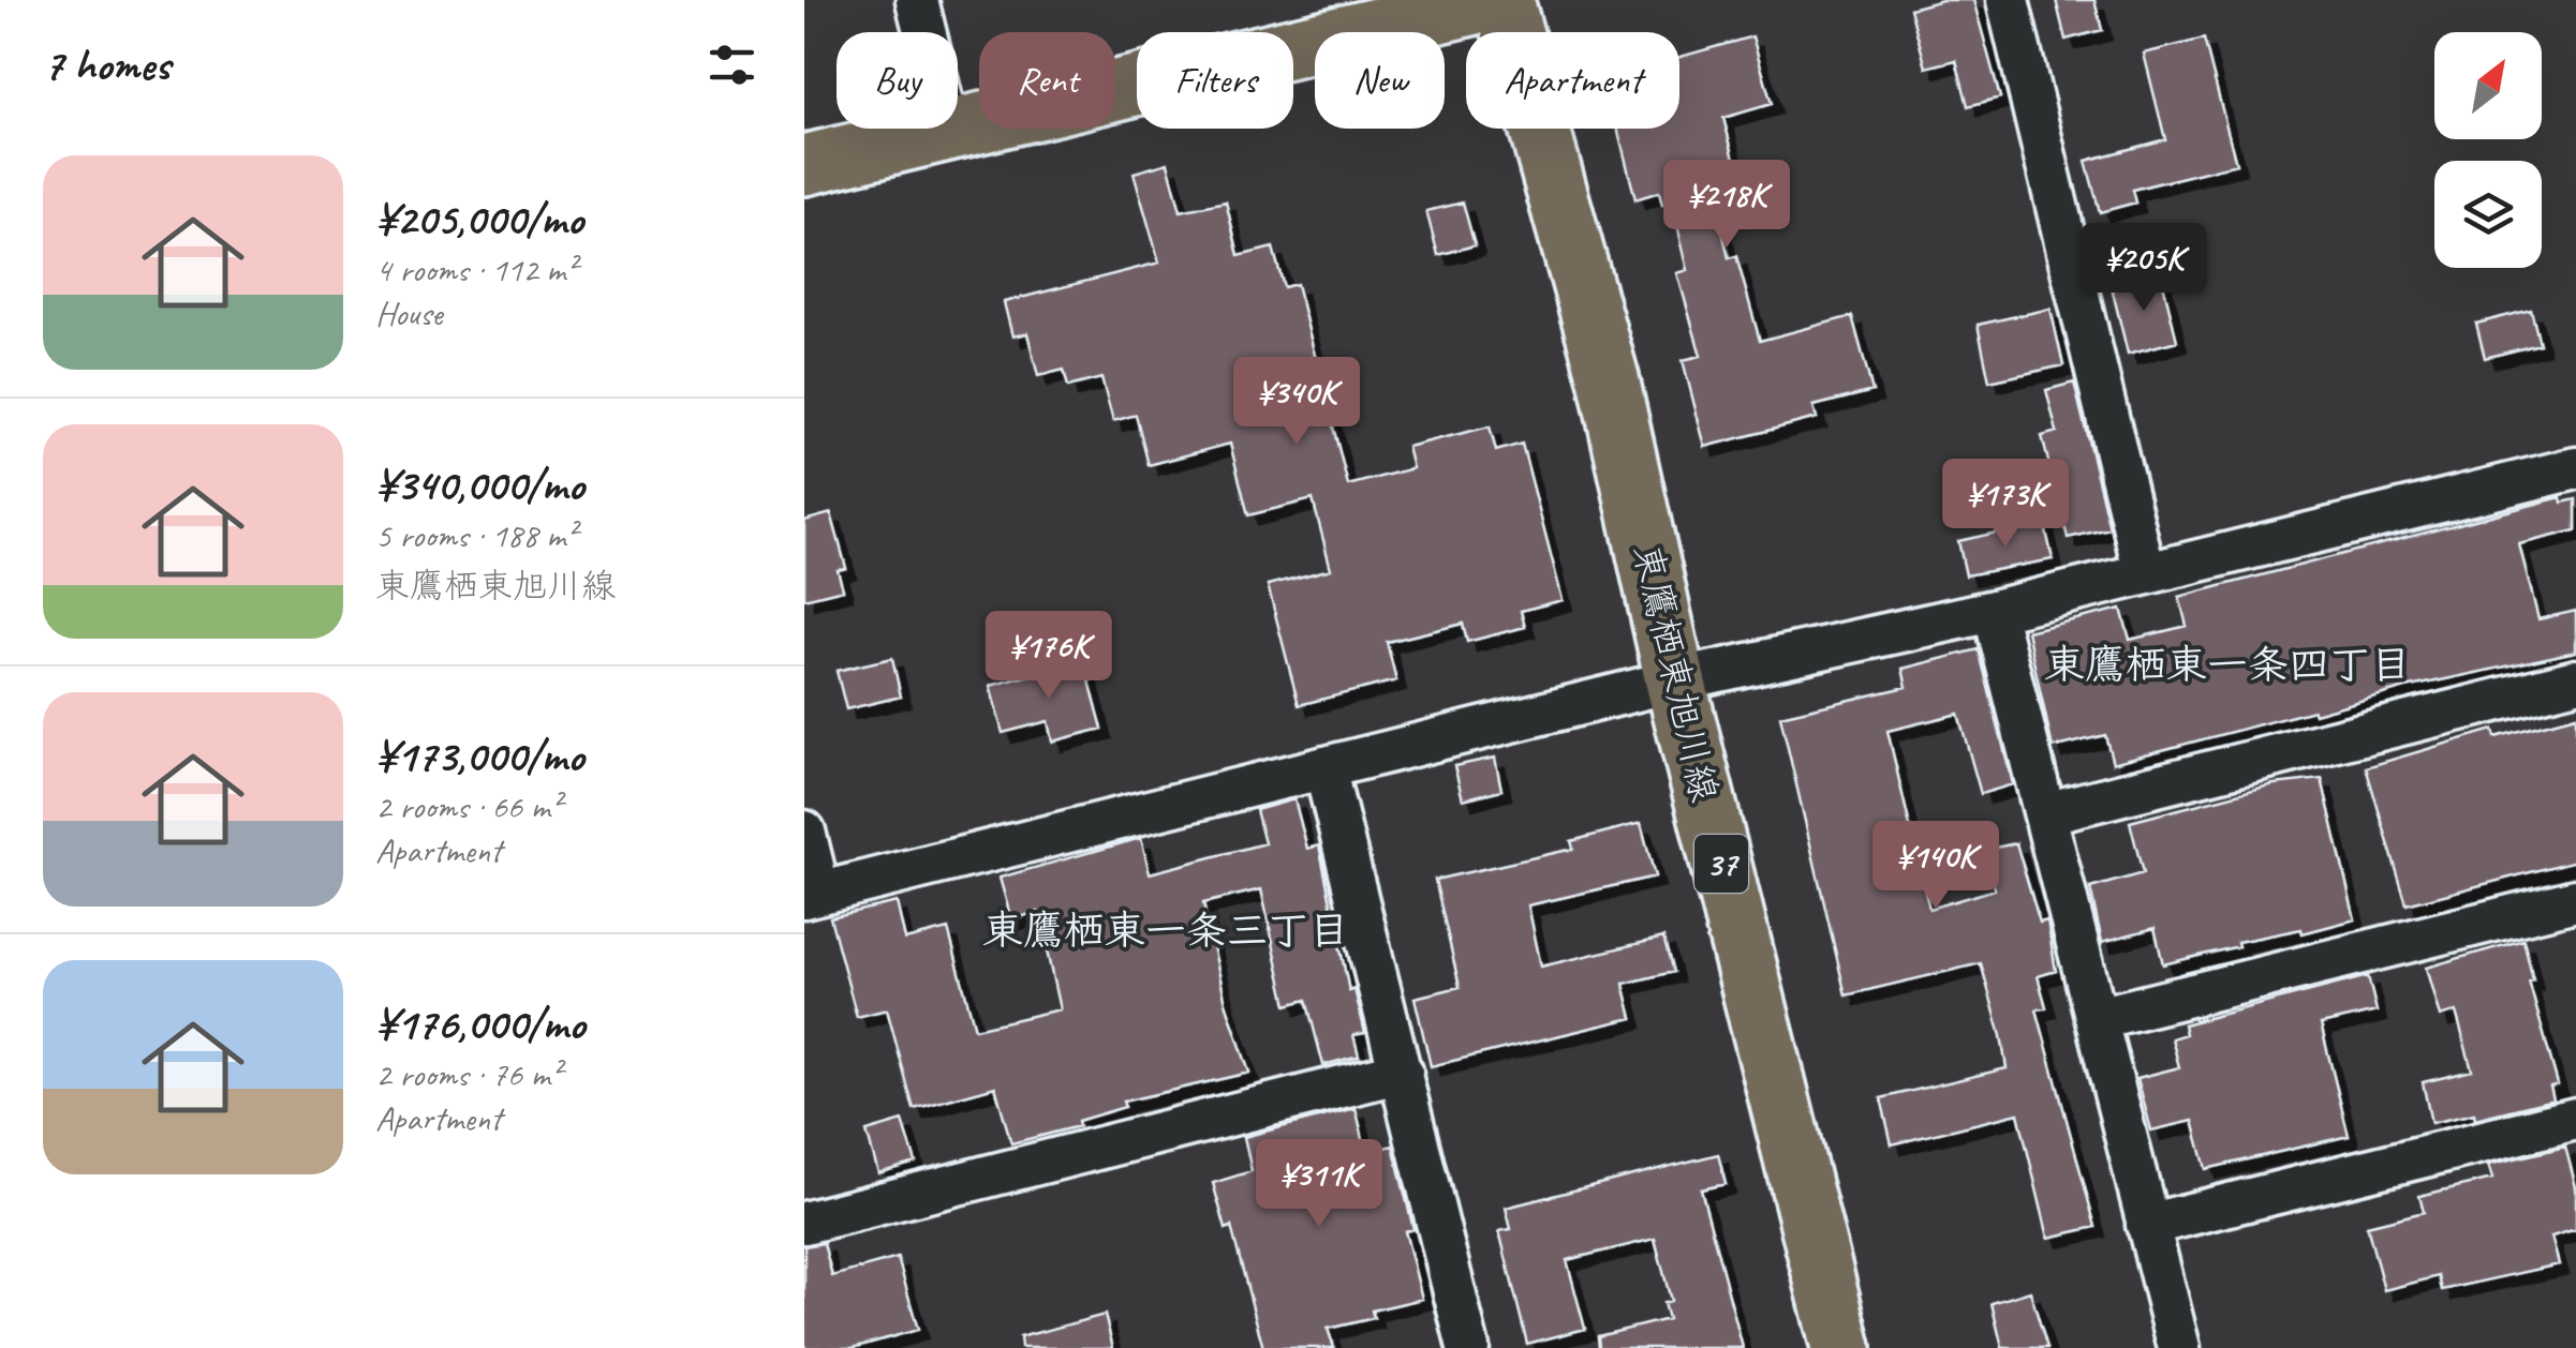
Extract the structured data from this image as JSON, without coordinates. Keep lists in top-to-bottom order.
{
  "streets": {
    "main road": ["東鷹栖東旭川線", "37"]
  },
  "districts": ["東鷹栖東一条四丁目", "東鷹栖東一条三丁目"],
  "north": "top right",
  "page": {
    "heading": "7 homes",
    "chip": [
      "Buy",
      "Rent",
      "Filters",
      "New",
      "Apartment"
    ],
    "list": [
      {
        "name": "¥205,000/mo",
        "note": "4 rooms · 112 m² · House"
      },
      {
        "name": "¥340,000/mo",
        "note": "5 rooms · 188 m² · 東鷹栖東旭川線"
      },
      {
        "name": "¥173,000/mo",
        "note": "2 rooms · 66 m² · Apartment"
      },
      {
        "name": "¥176,000/mo",
        "note": "2 rooms · 76 m² · Apartment"
      }
    ],
    "price": [
      "¥218K",
      "¥205K",
      "¥340K",
      "¥173K",
      "¥176K",
      "¥140K",
      "¥311K"
    ]
  }
}
